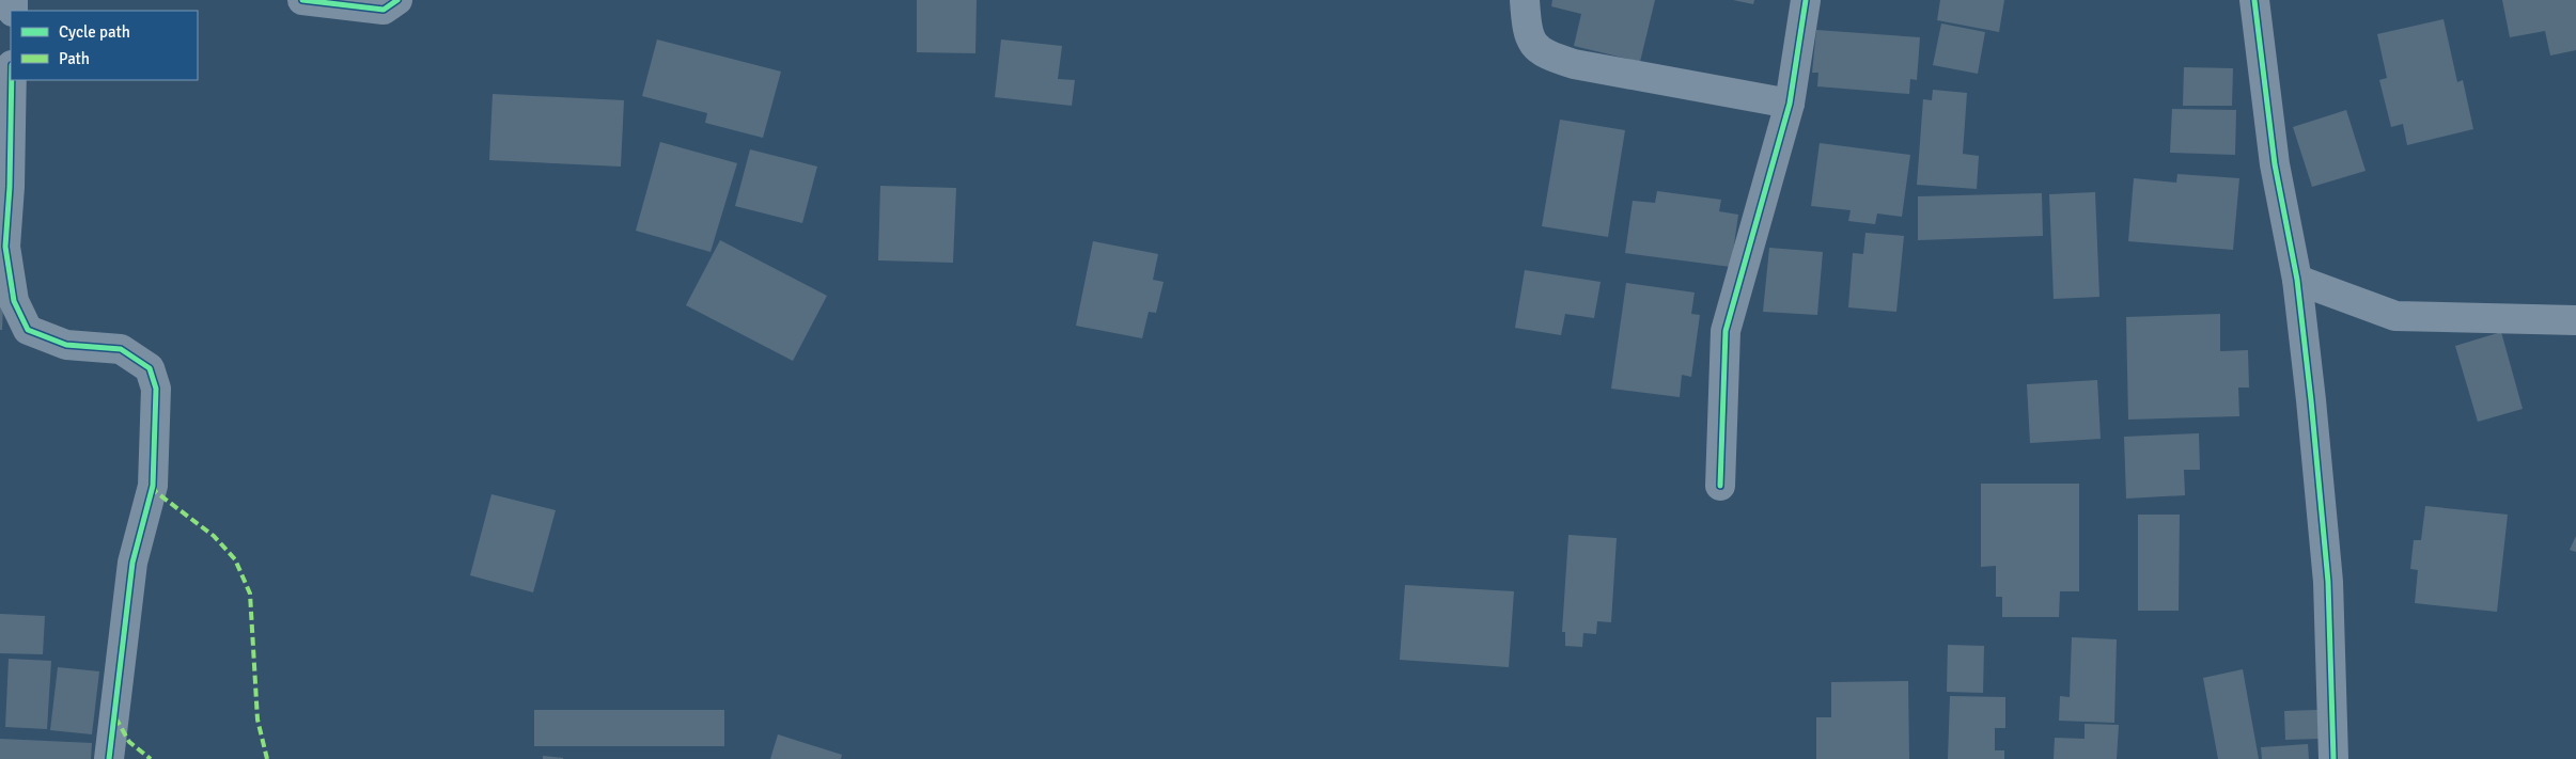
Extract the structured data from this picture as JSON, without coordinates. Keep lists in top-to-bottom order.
{
  "legend": ["Cycle path", "Path"]
}
